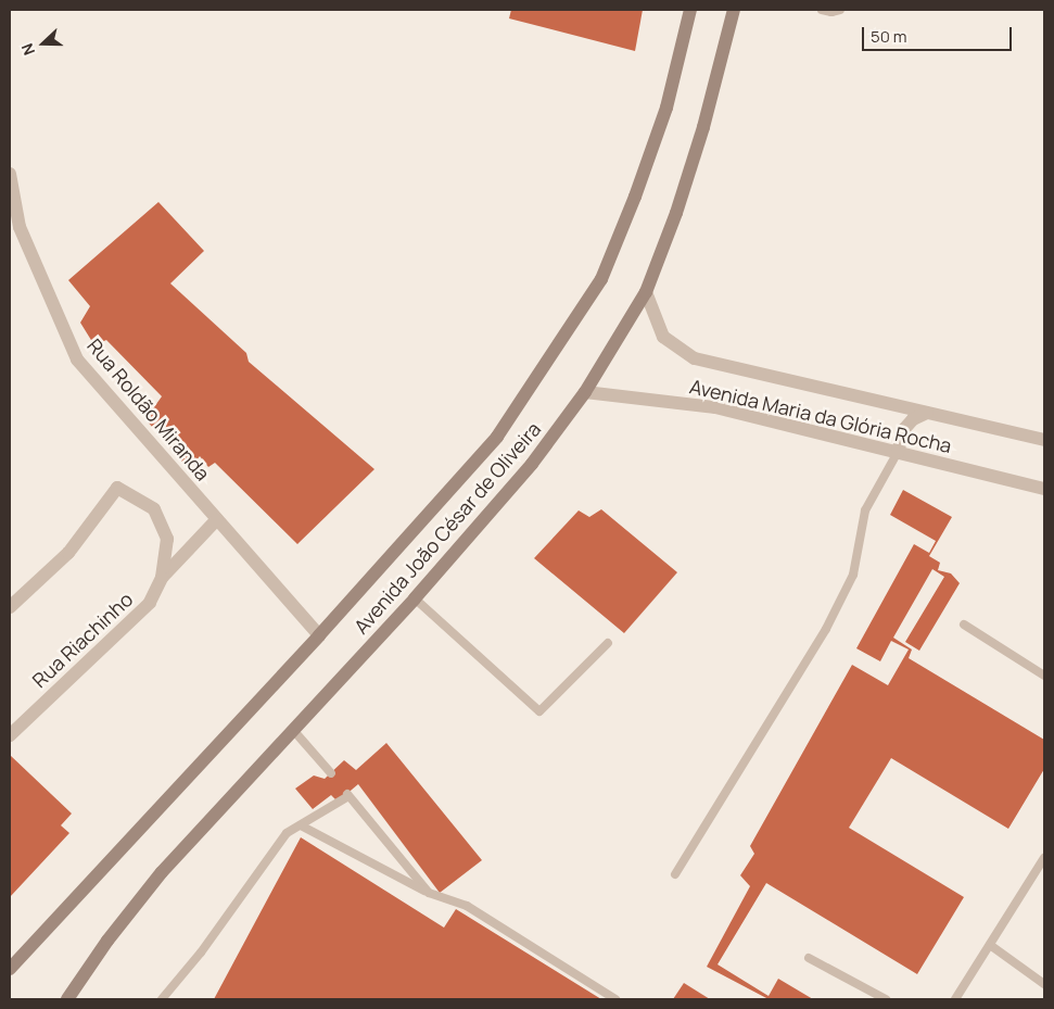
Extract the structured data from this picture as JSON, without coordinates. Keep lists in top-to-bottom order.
{
  "streets": {
    "main road": ["Avenida João César de Oliveira"],
    "street": ["Rua Roldão Miranda", "Avenida Maria da Glória Rocha", "Rua Riachinho"]
  },
  "crossings": [
    ["Rua Roldão Miranda", "Avenida João César de Oliveira"],
    ["Avenida Maria da Glória Rocha", "Avenida João César de Oliveira"]
  ],
  "scale_bar": "50 m",
  "north": "left"
}
